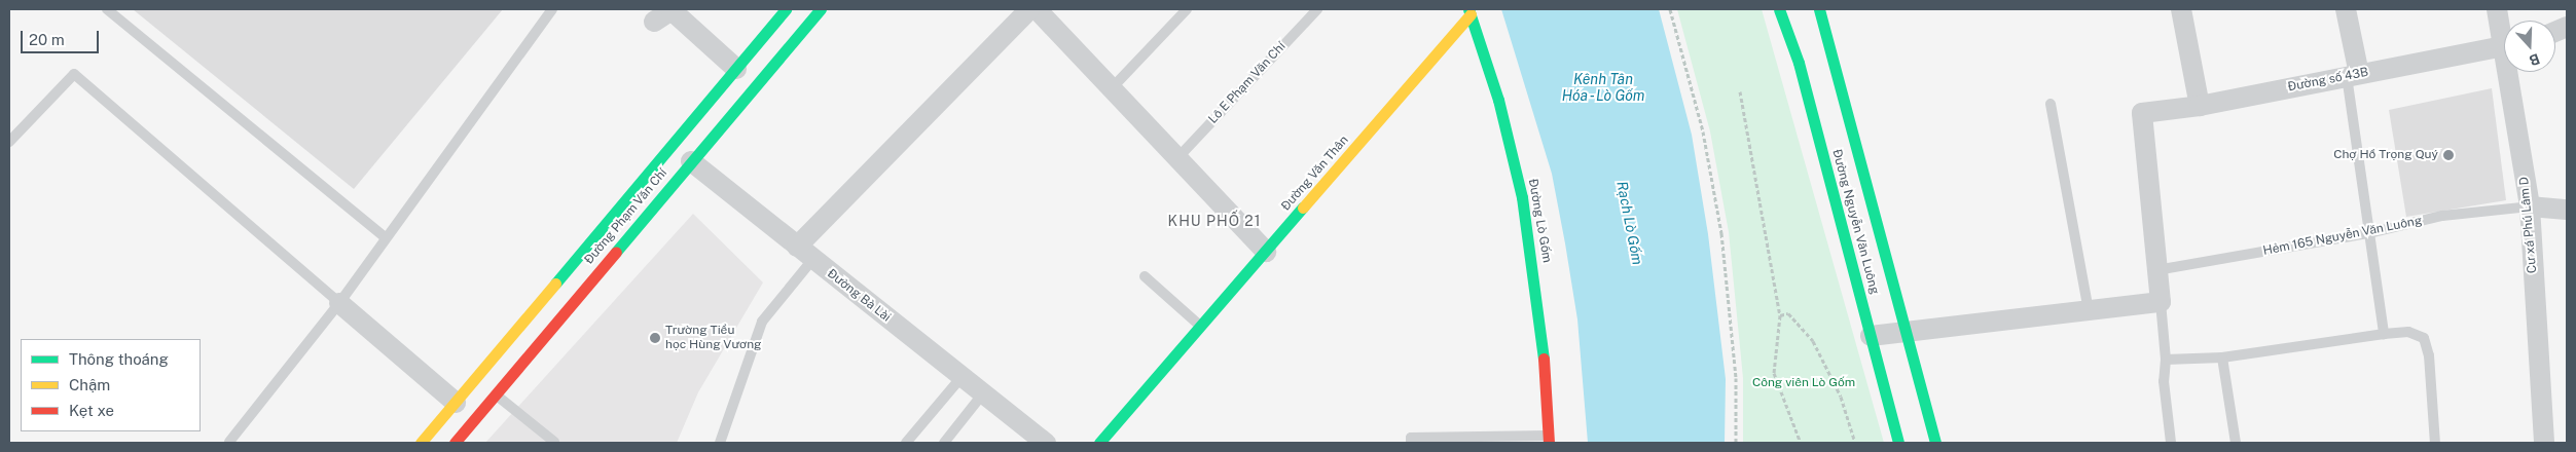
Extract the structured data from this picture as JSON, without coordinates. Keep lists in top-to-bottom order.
{
  "streets": {
    "main road": [
      "Đường Văn Thân",
      "Đường Phạm Văn Chí",
      "Đường Lò Gốm",
      "Đường Nguyễn Văn Luông",
      "Đường Bà Lài"
    ],
    "street": ["Đường số 43B", "Cư xá Phú Lâm D"],
    "lane": ["Lô E Phạm Văn Chí", "Hẻm 165 Nguyễn Văn Luông"]
  },
  "crossings": [
    ["Đường số 43B", "Hẻm 165 Nguyễn Văn Luông"],
    ["Đường Văn Thân", "Đường Lò Gốm"],
    ["Đường Phạm Văn Chí", "Đường Bà Lài"],
    ["Cư xá Phú Lâm D", "Hẻm 165 Nguyễn Văn Luông"]
  ],
  "districts": ["KHU PHỐ 21"],
  "water": ["Kênh Tân Hóa - Lò Gốm", "Rạch Lò Gốm"],
  "parks": ["Công viên Lò Gốm"],
  "places": ["Chợ Hồ Trọng Quý", "Trường Tiểu học Hùng Vương"],
  "legend": ["Thông thoáng", "Chậm", "Kẹt xe"],
  "scale_bar": "20 m",
  "north": "bottom"
}
